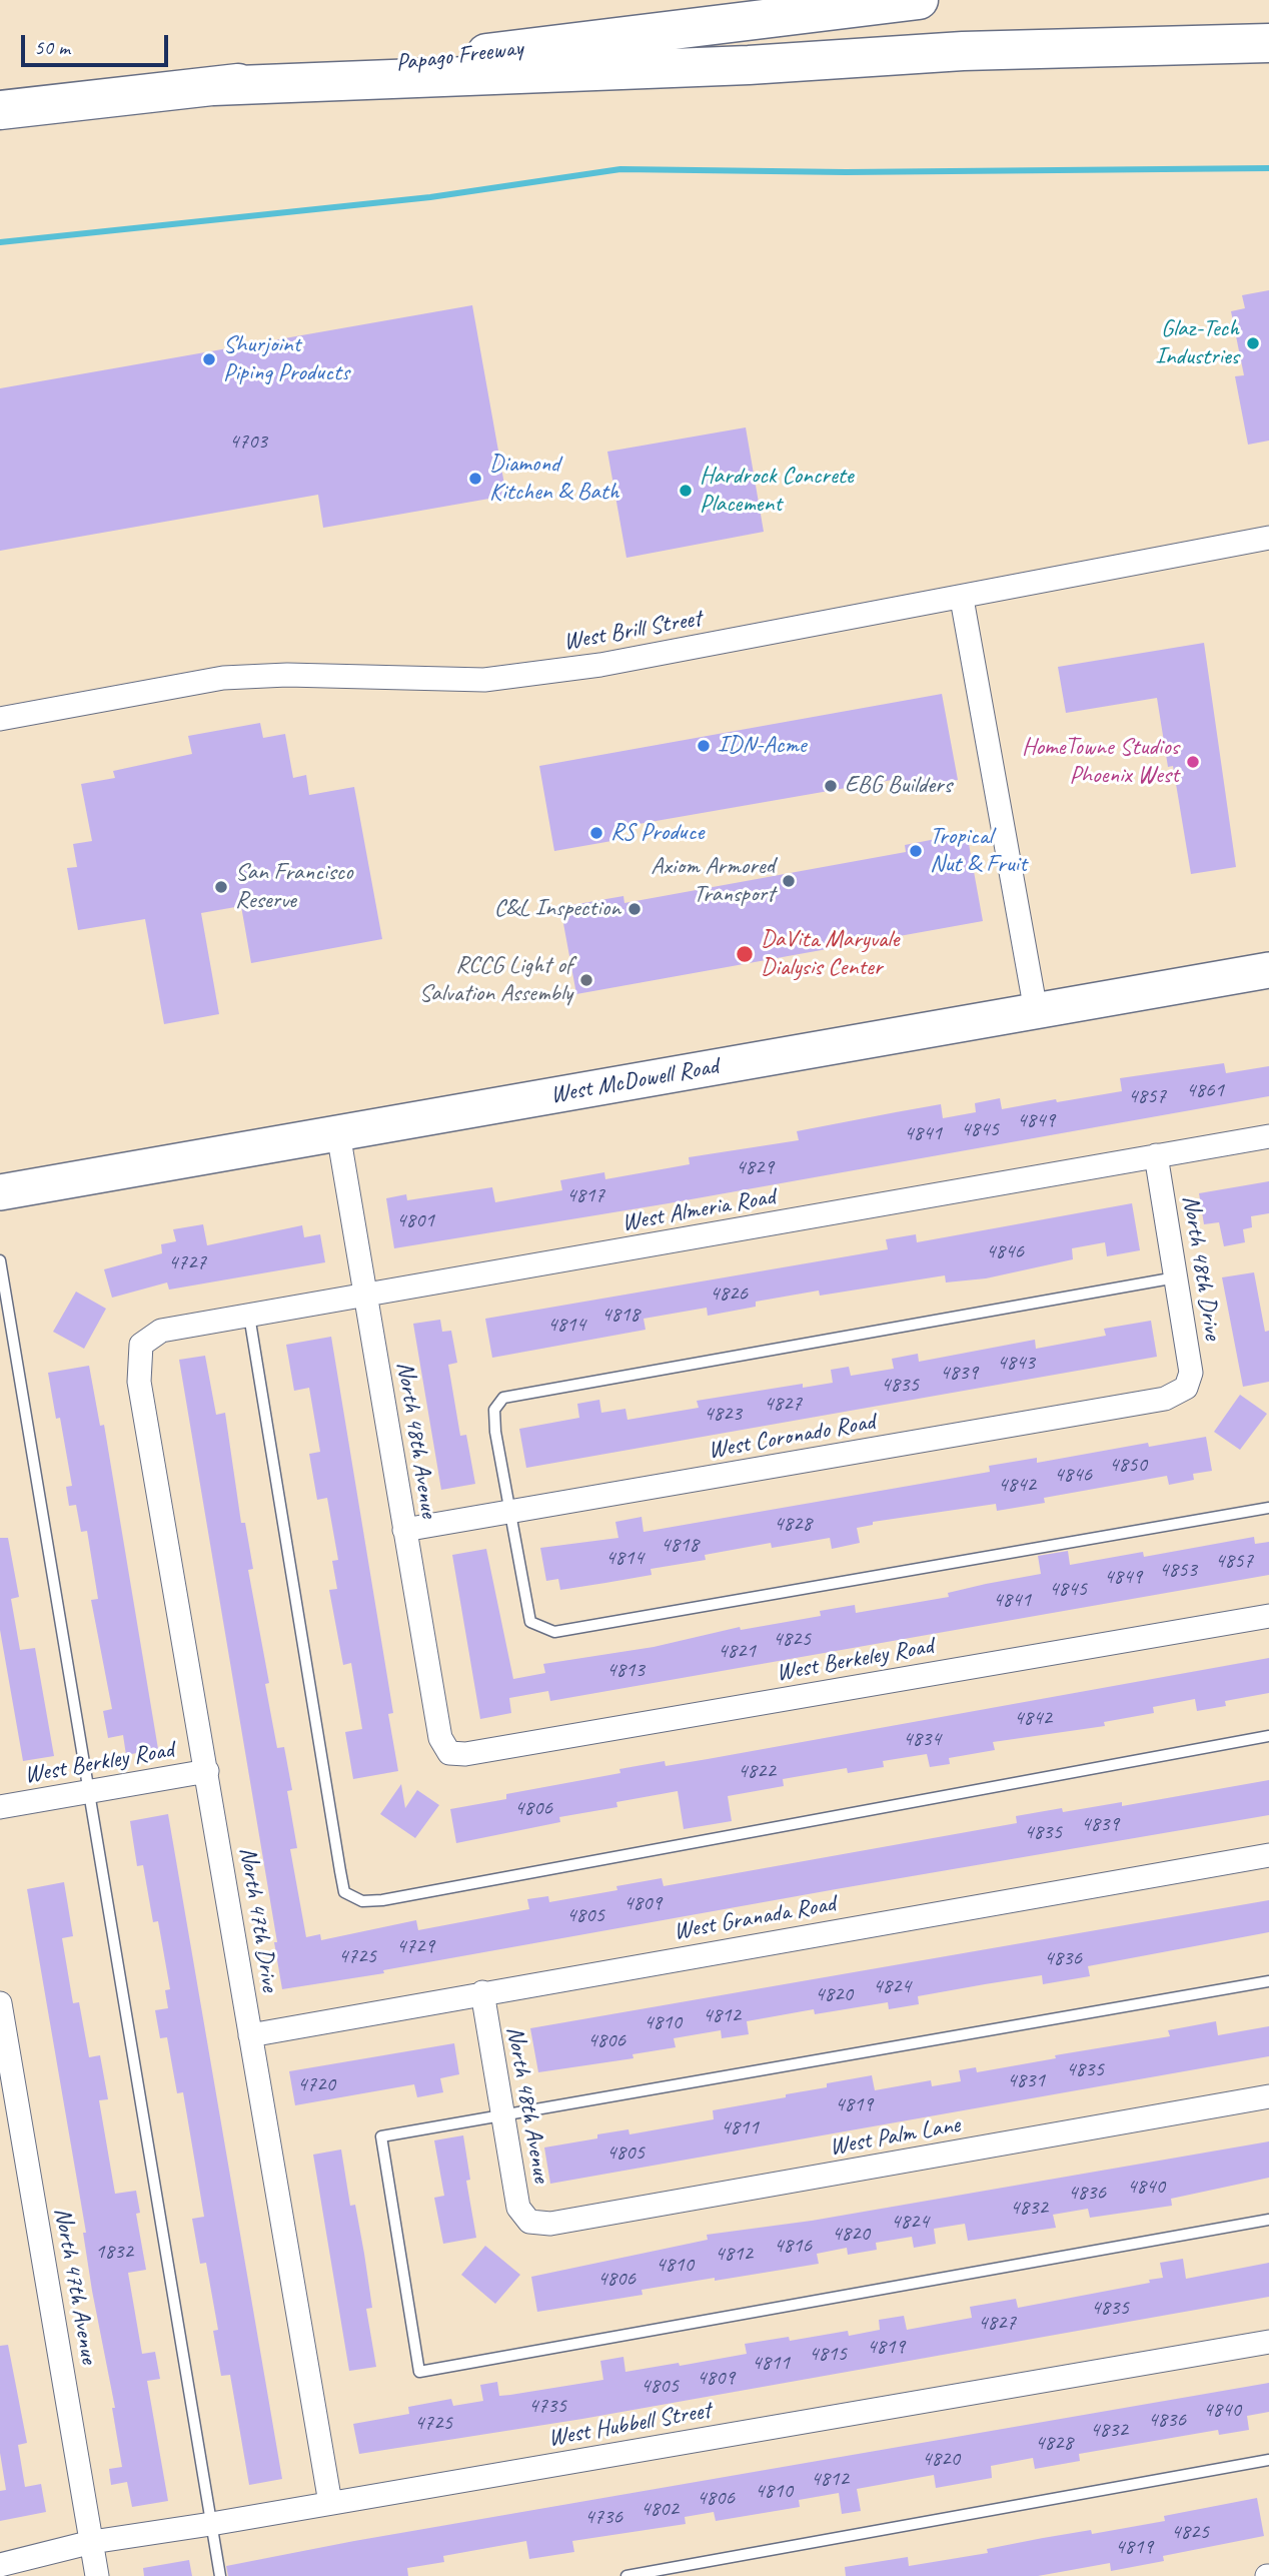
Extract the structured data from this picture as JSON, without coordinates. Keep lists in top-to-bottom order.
{
  "streets": {
    "highway": ["Papago Freeway"],
    "main road": ["West McDowell Road"],
    "street": [
      "West Brill Street",
      "West Almeria Road",
      "North 48th Drive",
      "West Coronado Road",
      "North 48th Avenue",
      "West Berkeley Road",
      "West Berkley Road",
      "West Granada Road",
      "North 47th Drive",
      "West Palm Lane",
      "North 47th Avenue",
      "West Hubbell Street"
    ]
  },
  "crossings": [
    ["West McDowell Road", "North 48th Avenue"],
    ["West Almeria Road", "North 48th Drive"],
    ["West Almeria Road", "North 48th Avenue"],
    ["West Almeria Road", "North 47th Drive"],
    ["North 48th Drive", "West Coronado Road"],
    ["West Coronado Road", "North 48th Avenue"],
    ["North 48th Avenue", "West Berkeley Road"],
    ["North 48th Avenue", "West Granada Road"],
    ["North 48th Avenue", "West Palm Lane"],
    ["West Berkley Road", "North 47th Drive"],
    ["West Granada Road", "North 47th Drive"],
    ["North 47th Drive", "West Hubbell Street"],
    ["North 47th Avenue", "West Hubbell Street"]
  ],
  "places": [
    "Glaz-Tech Industries",
    "Shurjoint Piping Products",
    "Diamond Kitchen & Bath",
    "Hardrock Concrete Placement",
    "IDN-Acme",
    "HomeTowne Studios Phoenix West",
    "EBG Builders",
    "RS Produce",
    "Tropical Nut & Fruit",
    "Axiom Armored Transport",
    "San Francisco Reserve",
    "C&L Inspection",
    "DaVita Maryvale Dialysis Center",
    "RCCG Light of Salvation Assembly"
  ],
  "house_numbers": [
    "4703",
    "4861",
    "4857",
    "4849",
    "4845",
    "4841",
    "4829",
    "4817",
    "4801",
    "4846",
    "4727",
    "4826",
    "4818",
    "4814",
    "4843",
    "4839",
    "4835",
    "4827",
    "4823",
    "4850",
    "4846",
    "4842",
    "4828",
    "4818",
    "4814",
    "4857",
    "4853",
    "4849",
    "4845",
    "4841",
    "4825",
    "4821",
    "4813",
    "4842",
    "4834",
    "4822",
    "4806",
    "4839",
    "4835",
    "4809",
    "4805",
    "4729",
    "4725",
    "4836",
    "4824",
    "4820",
    "4812",
    "4810",
    "4806",
    "4835",
    "4831",
    "4720",
    "4819",
    "4811",
    "4805",
    "4840",
    "4836",
    "4832",
    "4824",
    "4820",
    "4816",
    "1832",
    "4812",
    "4810",
    "4806",
    "4835",
    "4827",
    "4819",
    "4815",
    "4811",
    "4809",
    "4805",
    "4735",
    "4840",
    "4836",
    "4725",
    "4832",
    "4828",
    "4820",
    "4812",
    "4810",
    "4806",
    "4802",
    "4736",
    "4825",
    "4819"
  ],
  "scale_bar": "50 m"
}
